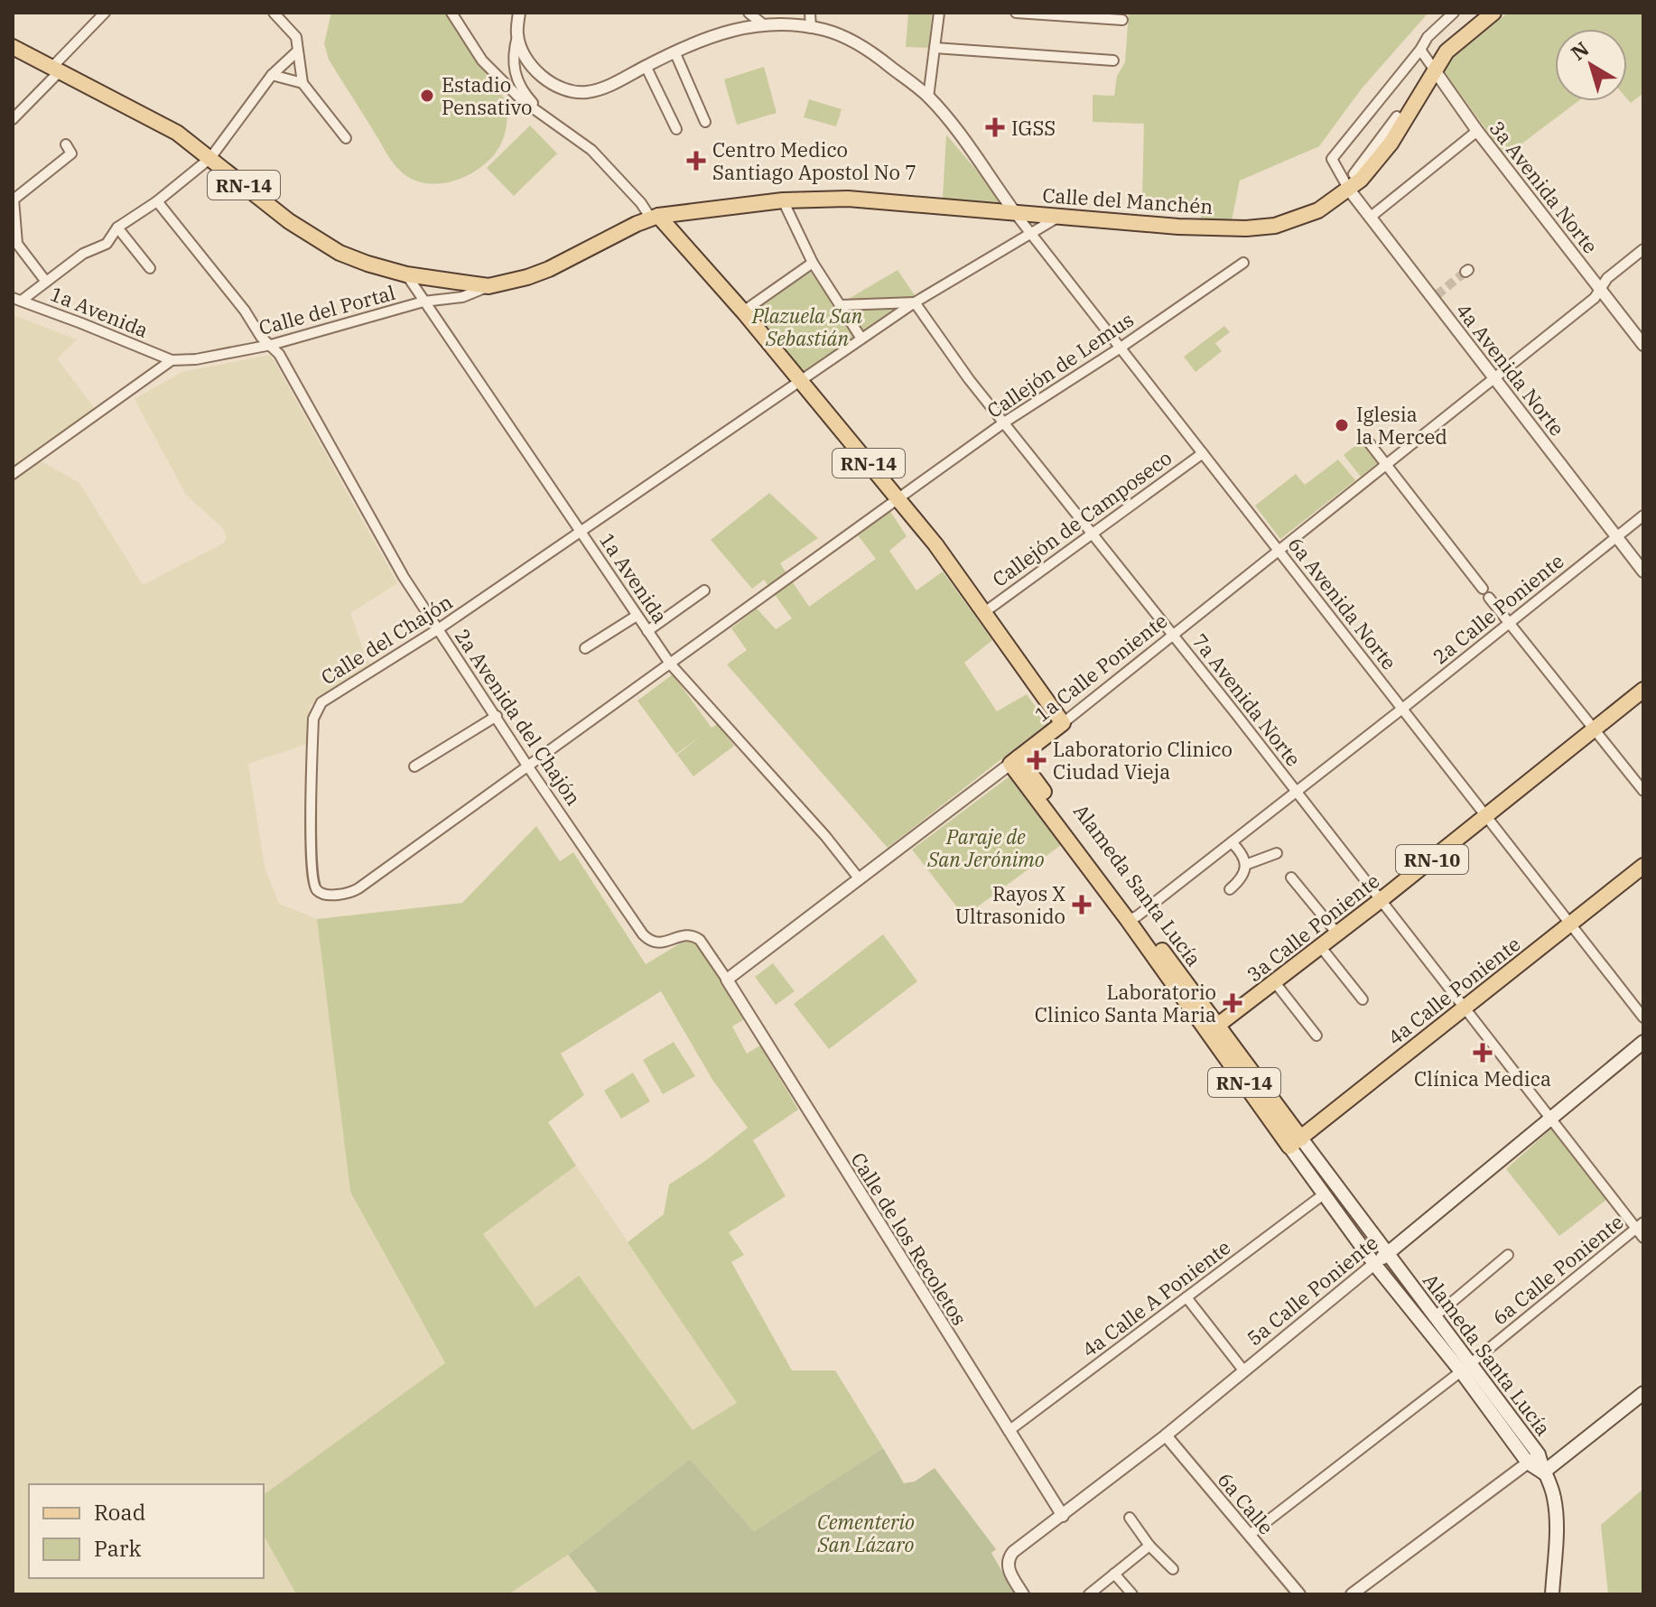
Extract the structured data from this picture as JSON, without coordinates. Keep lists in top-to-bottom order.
{
  "streets": {
    "main road": [
      "RN-14",
      "Calle del Manchén",
      "1a Calle Poniente",
      "RN-10",
      "Alameda Santa Lucía",
      "3a Calle Poniente",
      "4a Calle Poniente",
      "5a Calle Poniente"
    ],
    "street": [
      "3a Avenida Norte",
      "Calle del Portal",
      "1a Avenida",
      "Callejón de Lemus",
      "4a Avenida Norte",
      "Callejón de Camposeco",
      "6a Avenida Norte",
      "2a Calle Poniente",
      "Calle del Chajón",
      "7a Avenida Norte",
      "2a Avenida del Chajón",
      "Calle de los Recoletos",
      "6a Calle Poniente",
      "4a Calle A Poniente",
      "6a Calle"
    ]
  },
  "crossings": [
    ["RN-14", "Calle del Portal"],
    ["RN-14", "1a Avenida"],
    ["RN-14", "Callejón de Lemus"],
    ["RN-14", "Callejón de Camposeco"],
    ["RN-14", "Calle del Chajón"],
    ["RN-14", "1a Calle Poniente"],
    ["RN-14", "Alameda Santa Lucía"],
    ["3a Avenida Norte", "Calle del Manchén"],
    ["3a Avenida Norte", "1a Calle Poniente"],
    ["Calle del Manchén", "4a Avenida Norte"],
    ["Calle del Manchén", "6a Avenida Norte"],
    ["Calle del Manchén", "Calle del Chajón"],
    ["Calle del Portal", "1a Avenida"],
    ["Calle del Portal", "2a Avenida del Chajón"],
    ["1a Avenida", "Callejón de Lemus"],
    ["1a Avenida", "Calle del Chajón"],
    ["1a Avenida", "1a Calle Poniente"],
    ["Callejón de Lemus", "6a Avenida Norte"],
    ["Callejón de Lemus", "Calle del Chajón"],
    ["Callejón de Lemus", "7a Avenida Norte"],
    ["Callejón de Lemus", "2a Avenida del Chajón"],
    ["4a Avenida Norte", "2a Calle Poniente"],
    ["4a Avenida Norte", "1a Calle Poniente"],
    ["Callejón de Camposeco", "6a Avenida Norte"],
    ["Callejón de Camposeco", "7a Avenida Norte"],
    ["6a Avenida Norte", "2a Calle Poniente"],
    ["6a Avenida Norte", "Calle del Chajón"],
    ["6a Avenida Norte", "1a Calle Poniente"],
    ["6a Avenida Norte", "3a Calle Poniente"],
    ["6a Avenida Norte", "4a Calle Poniente"],
    ["2a Calle Poniente", "7a Avenida Norte"],
    ["2a Calle Poniente", "Alameda Santa Lucía"],
    ["Calle del Chajón", "7a Avenida Norte"],
    ["Calle del Chajón", "2a Avenida del Chajón"],
    ["1a Calle Poniente", "7a Avenida Norte"],
    ["1a Calle Poniente", "2a Avenida del Chajón"],
    ["1a Calle Poniente", "Alameda Santa Lucía"],
    ["1a Calle Poniente", "Calle de los Recoletos"],
    ["7a Avenida Norte", "3a Calle Poniente"],
    ["7a Avenida Norte", "4a Calle Poniente"],
    ["7a Avenida Norte", "6a Calle Poniente"],
    ["7a Avenida Norte", "5a Calle Poniente"],
    ["2a Avenida del Chajón", "Calle de los Recoletos"],
    ["Alameda Santa Lucía", "3a Calle Poniente"],
    ["Alameda Santa Lucía", "4a Calle Poniente"],
    ["Alameda Santa Lucía", "6a Calle Poniente"],
    ["Alameda Santa Lucía", "5a Calle Poniente"],
    ["Alameda Santa Lucía", "4a Calle A Poniente"],
    ["Calle de los Recoletos", "5a Calle Poniente"],
    ["Calle de los Recoletos", "4a Calle A Poniente"],
    ["6a Calle Poniente", "6a Calle"],
    ["5a Calle Poniente", "6a Calle"]
  ],
  "parks": ["Plazuela San Sebastián", "Paraje de San Jerónimo", "Cementerio San Lázaro"],
  "places": {
    "other": ["Estadio Pensativo", "Iglesia la Merced"],
    "health": [
      "IGSS",
      "Centro Medico Santiago Apostol No 7",
      "Laboratorio Clinico Ciudad Vieja",
      "Rayos X Ultrasonido",
      "Laboratorio Clinico Santa Maria",
      "Clínica Medica"
    ]
  },
  "legend": ["Road", "Park"],
  "north": "top left"
}
